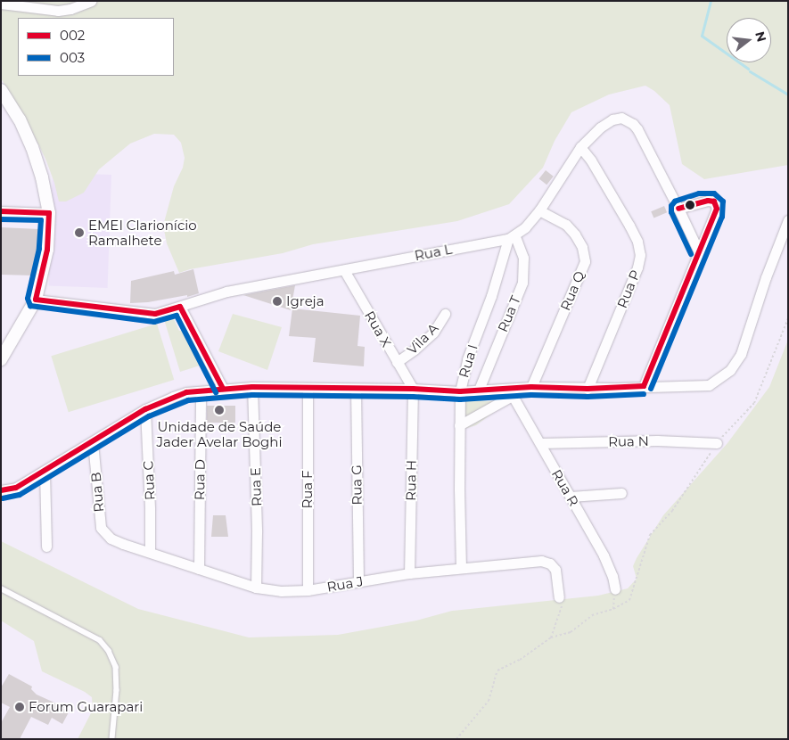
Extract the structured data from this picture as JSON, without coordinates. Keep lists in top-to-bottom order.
{
  "streets": {
    "street": [
      "Rua L",
      "Rua P",
      "Rua Q",
      "Rua T",
      "Rua X",
      "Vila A",
      "Rua I",
      "Rua N",
      "Rua D",
      "Rua C",
      "Rua H",
      "Rua G",
      "Rua E",
      "Rua R",
      "Rua F",
      "Rua B",
      "Rua J"
    ]
  },
  "crossings": [
    ["Rua L", "Rua T"],
    ["Rua L", "Rua X"],
    ["Rua L", "Rua I"],
    ["Rua T", "Rua I"],
    ["Rua X", "Vila A"],
    ["Rua X", "Rua H"],
    ["Rua I", "Rua J"],
    ["Rua N", "Rua R"],
    ["Rua D", "Rua J"],
    ["Rua C", "Rua J"],
    ["Rua H", "Rua J"],
    ["Rua G", "Rua J"],
    ["Rua E", "Rua J"],
    ["Rua F", "Rua J"],
    ["Rua B", "Rua J"]
  ],
  "places": [
    "EMEI Clarionício Ramalhete",
    "Igreja",
    "Unidade de Saúde Jader Avelar Boghi",
    "Forum Guarapari"
  ],
  "lines": ["transit line 003", "transit line 002"],
  "legend": ["002", "003"],
  "north": "right"
}
